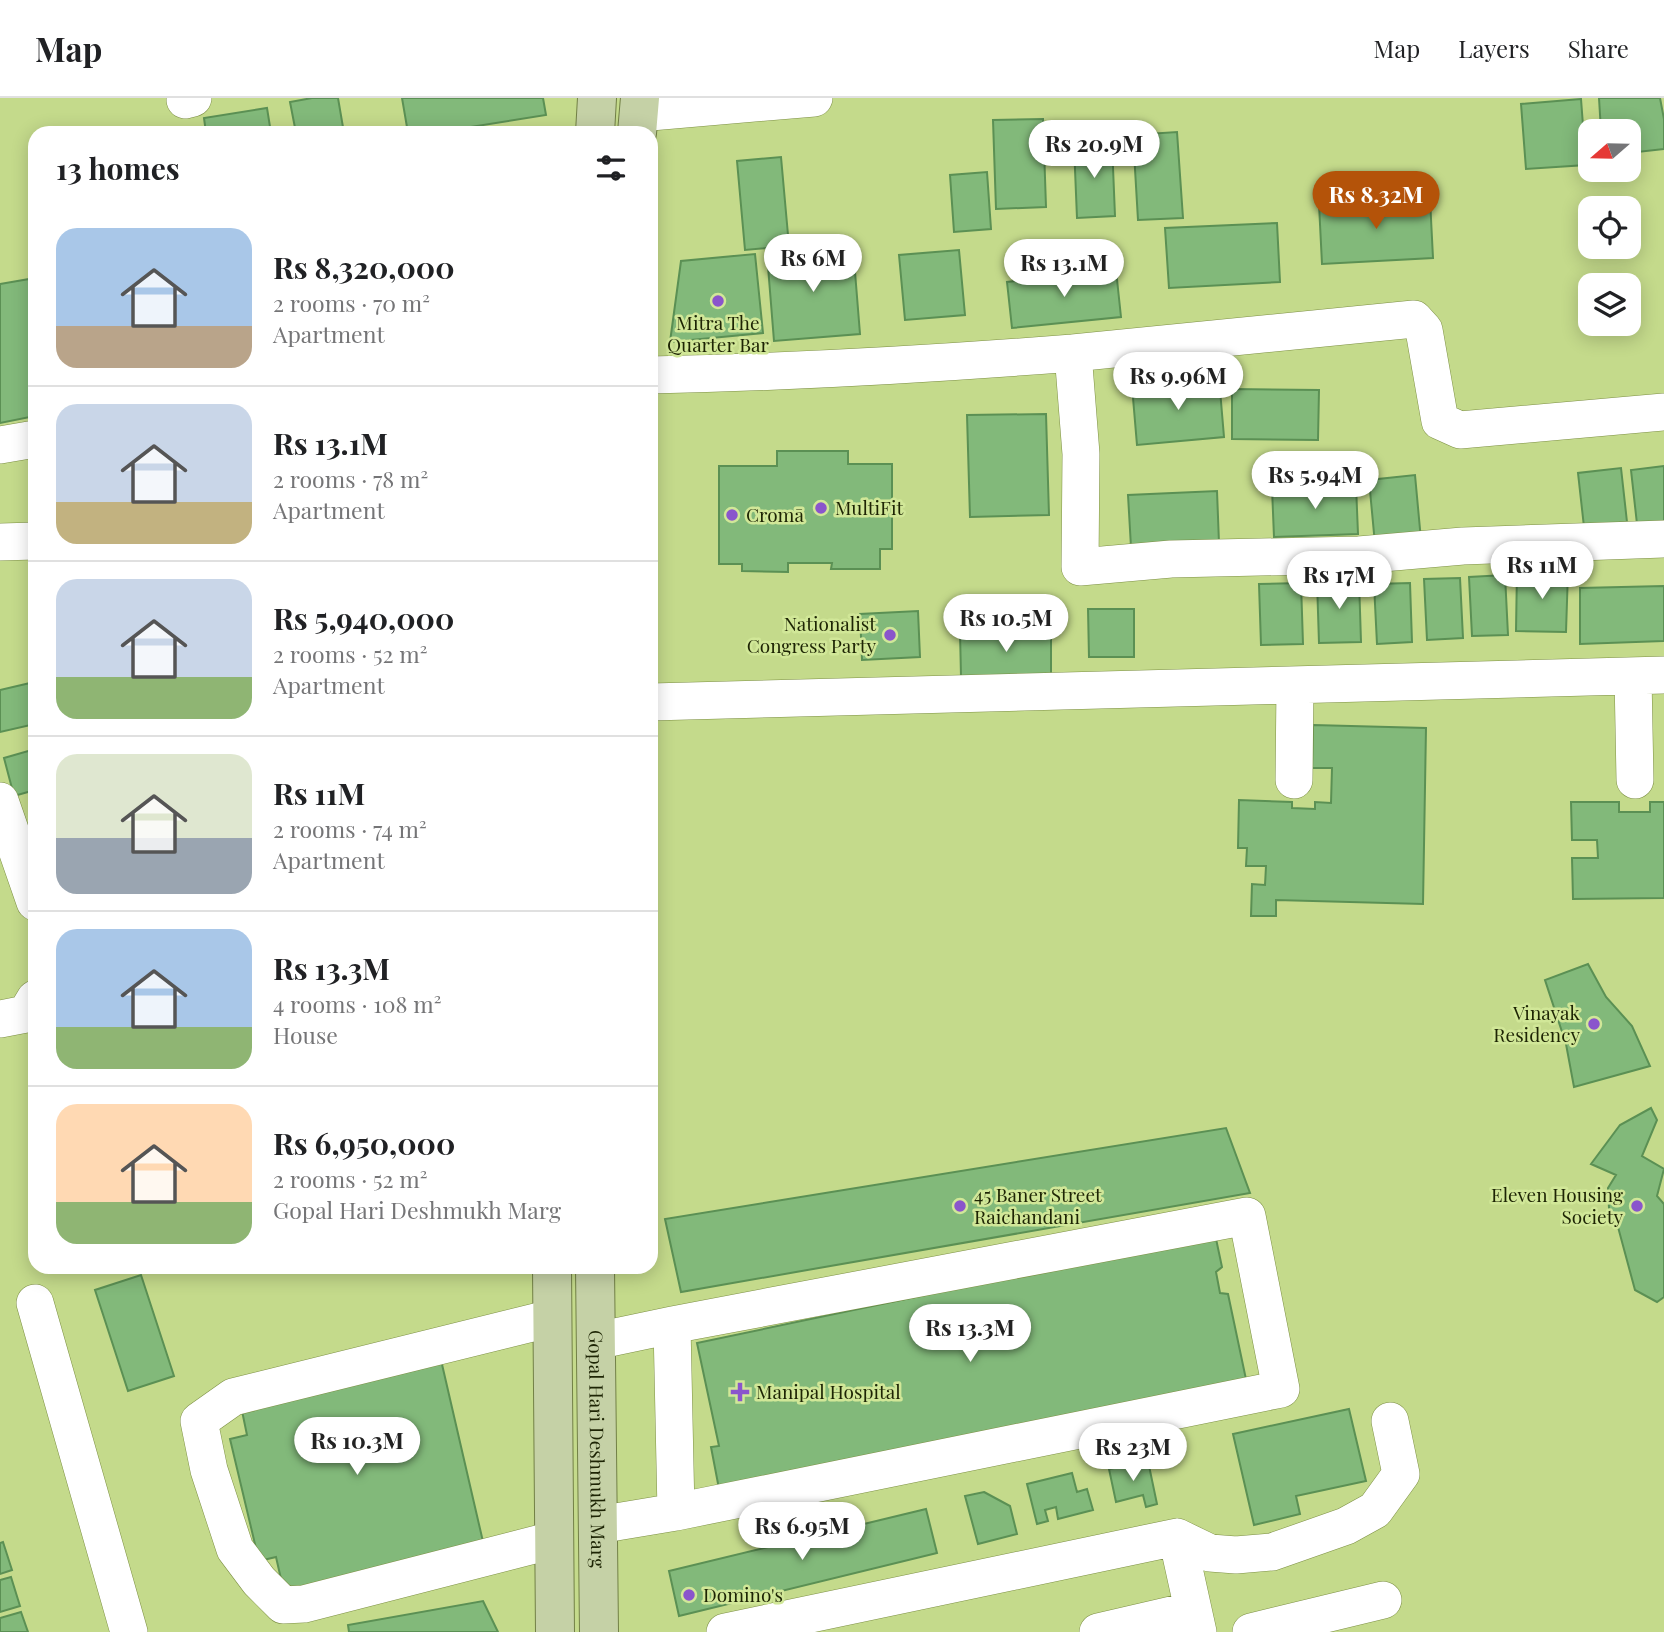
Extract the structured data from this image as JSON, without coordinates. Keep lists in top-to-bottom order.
{
  "streets": {
    "main road": ["Gopal Hari Deshmukh Marg"]
  },
  "places": {
    "other": [
      "Mitra The Quarter Bar",
      "MultiFit",
      "Cromā",
      "Nationalist Congress Party",
      "Vinayak Residency",
      "45 Baner Street Raichandani",
      "Eleven Housing Society",
      "Domino's"
    ],
    "health": ["Manipal Hospital"]
  },
  "north": "left",
  "page": {
    "header": "Map",
    "nav": ["Map", "Layers", "Share"],
    "price": [
      "Rs 20.9M",
      "Rs 8.32M",
      "Rs 6M",
      "Rs 13.1M",
      "Rs 9.96M",
      "Rs 5.94M",
      "Rs 11M",
      "Rs 17M",
      "Rs 10.5M",
      "Rs 13.3M",
      "Rs 10.3M",
      "Rs 23M",
      "Rs 6.95M"
    ],
    "heading": "13 homes",
    "list": [
      {
        "name": "Rs 8,320,000",
        "note": "2 rooms · 70 m² · Apartment"
      },
      {
        "name": "Rs 13.1M",
        "note": "2 rooms · 78 m² · Apartment"
      },
      {
        "name": "Rs 5,940,000",
        "note": "2 rooms · 52 m² · Apartment"
      },
      {
        "name": "Rs 11M",
        "note": "2 rooms · 74 m² · Apartment"
      },
      {
        "name": "Rs 13.3M",
        "note": "4 rooms · 108 m² · House"
      },
      {
        "name": "Rs 6,950,000",
        "note": "2 rooms · 52 m² · Gopal Hari Deshmukh Marg"
      }
    ]
  }
}
